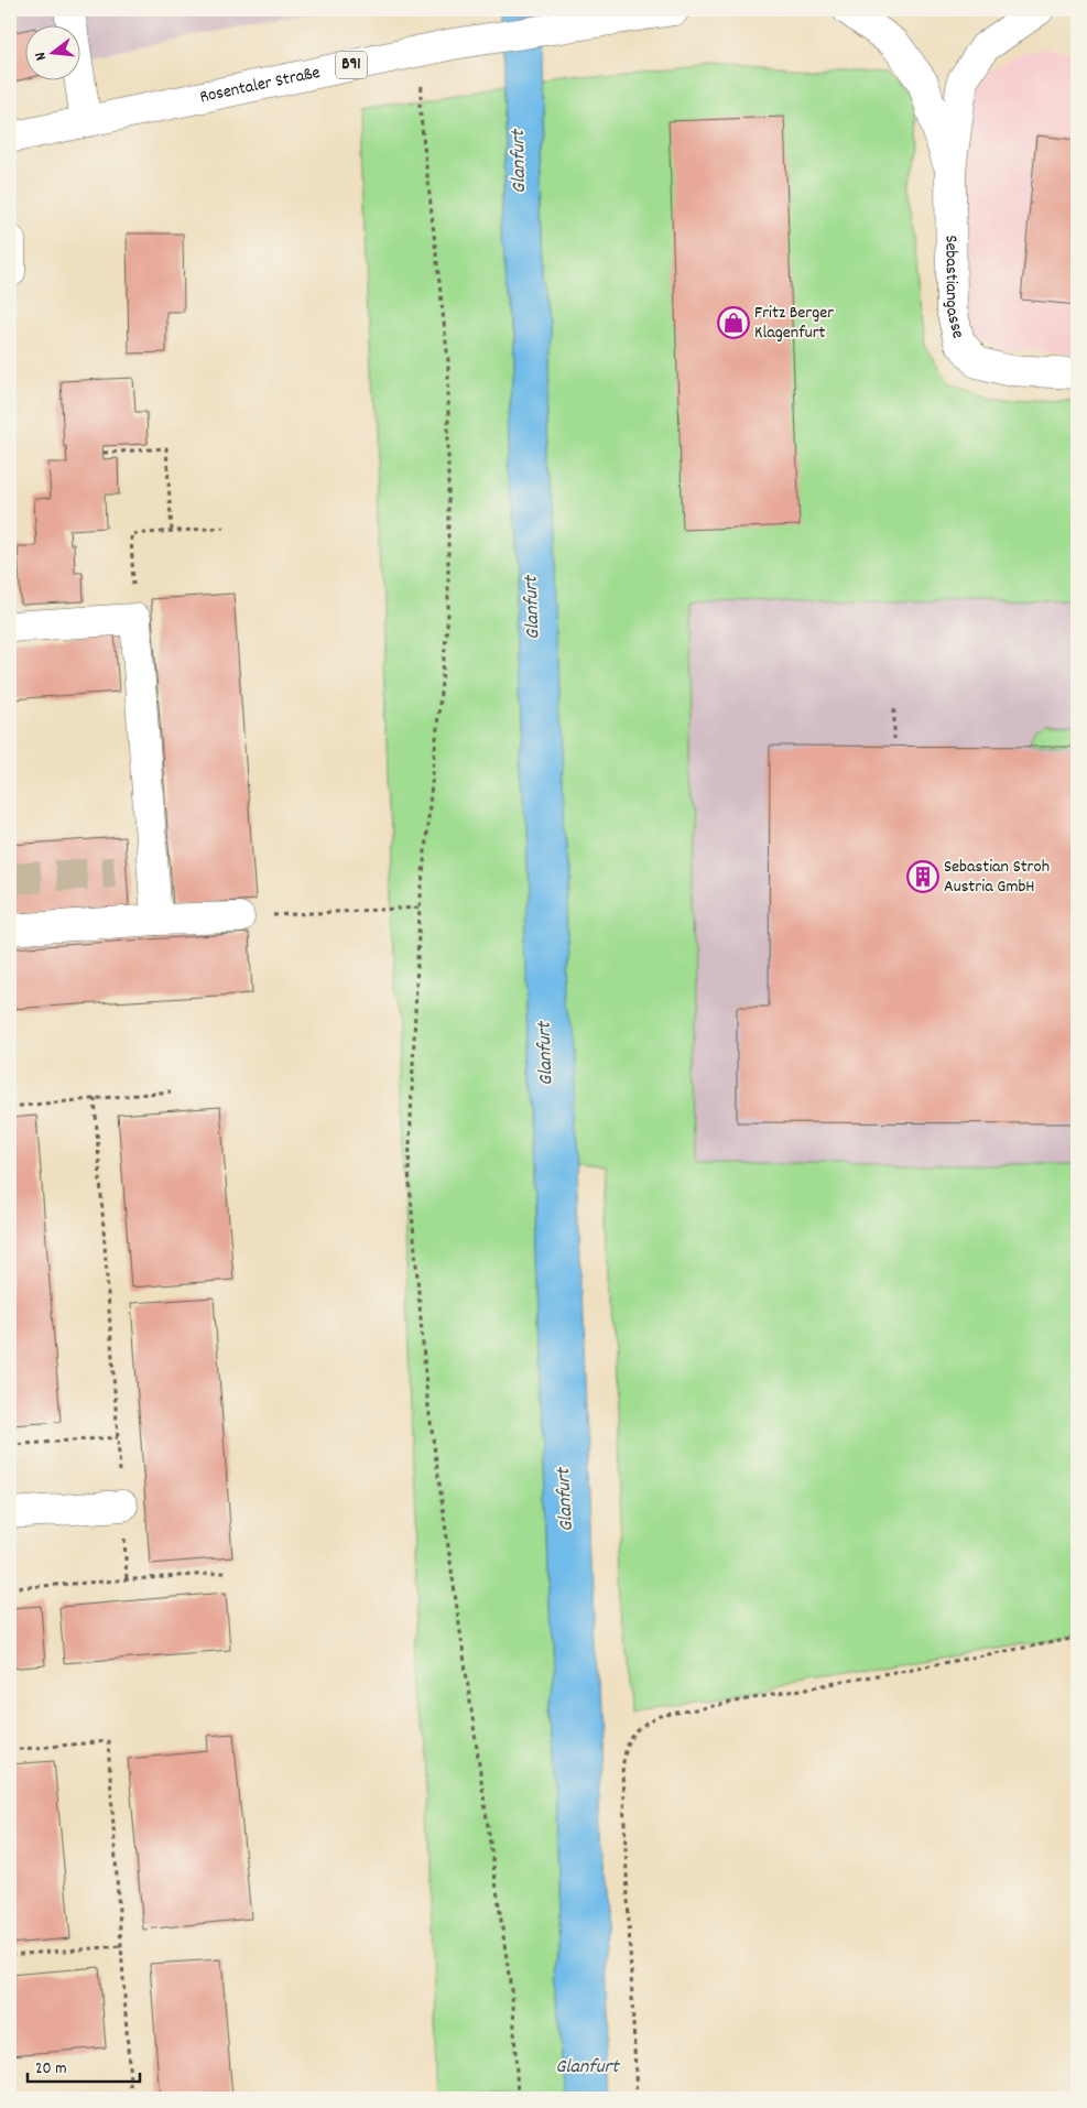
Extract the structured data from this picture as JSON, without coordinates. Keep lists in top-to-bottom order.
{
  "streets": {
    "street": ["B91", "Rosentaler Straße", "Sebastiangasse"]
  },
  "water": ["Glanfurt"],
  "places": {
    "shop": ["Fritz Berger Klagenfurt"],
    "building": ["Sebastian Stroh Austria GmbH"]
  },
  "scale_bar": "20 m",
  "north": "left"
}
